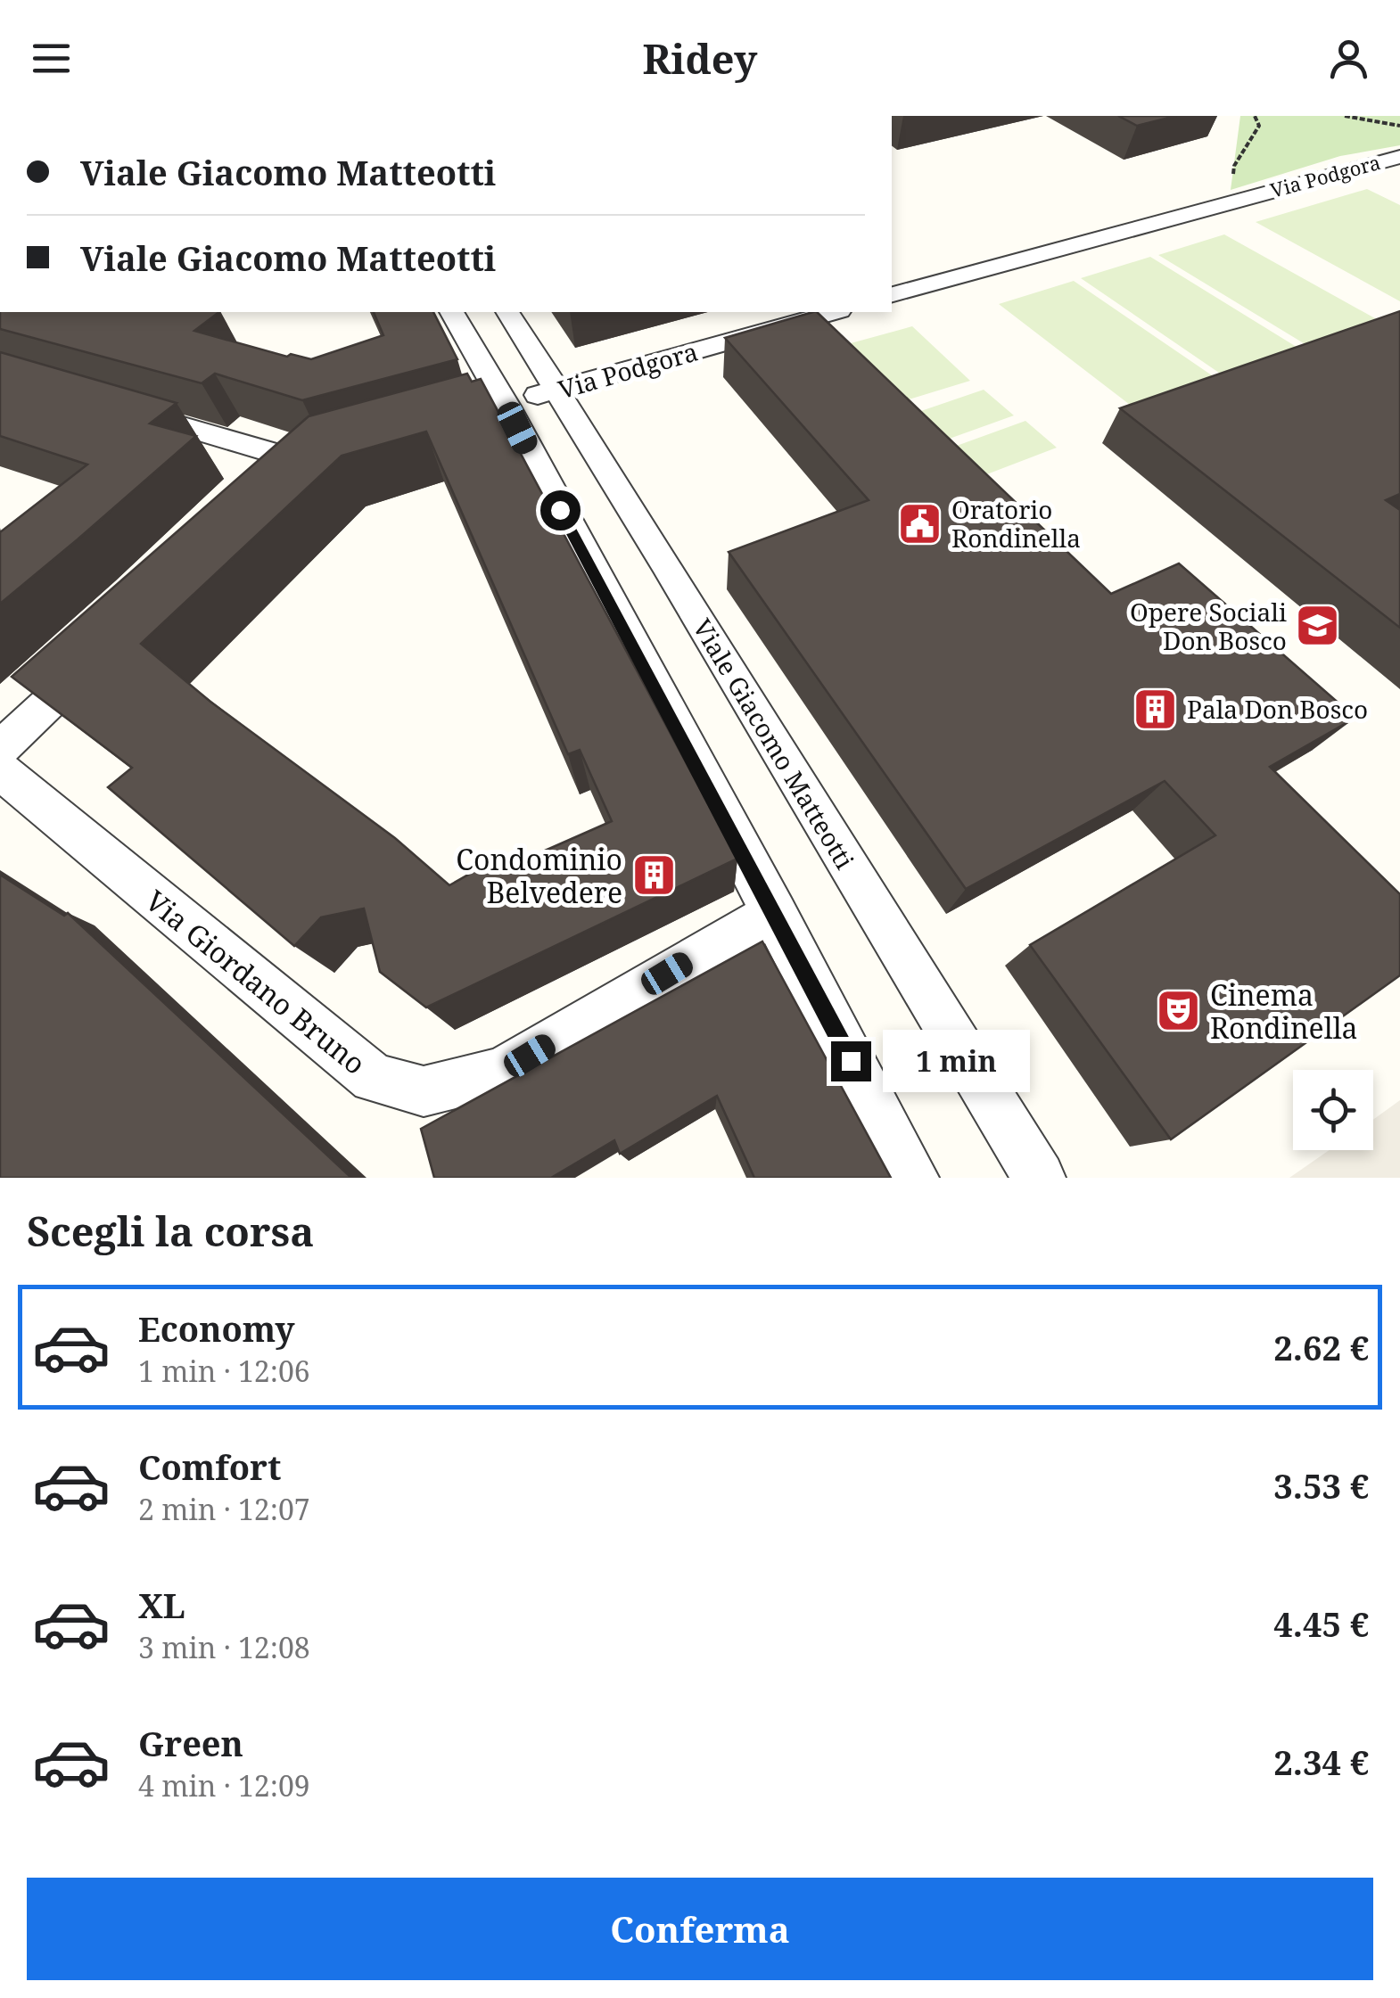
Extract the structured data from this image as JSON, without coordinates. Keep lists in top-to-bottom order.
{
  "streets": {
    "street": ["Via Podgora", "Viale Giacomo Matteotti", "Via Giordano Bruno"]
  },
  "crossings": [
    ["Via Podgora", "Viale Giacomo Matteotti"]
  ],
  "places": {
    "public building": ["Oratorio Rondinella"],
    "school or university": ["Opere Sociali Don Bosco"],
    "building": ["Pala Don Bosco", "Condominio Belvedere"],
    "theatre": ["Cinema Rondinella"]
  },
  "page": {
    "header": "Ridey",
    "banner": ["Viale Giacomo Matteotti", "Viale Giacomo Matteotti"],
    "bubble": "1 min",
    "heading": "Scegli la corsa",
    "list": [
      {
        "name": "Economy",
        "note": "1 min · 12:06",
        "value": "2.62 €"
      },
      {
        "name": "Comfort",
        "note": "2 min · 12:07",
        "value": "3.53 €"
      },
      {
        "name": "XL",
        "note": "3 min · 12:08",
        "value": "4.45 €"
      },
      {
        "name": "Green",
        "note": "4 min · 12:09",
        "value": "2.34 €"
      }
    ],
    "buttons": "Conferma"
  }
}
